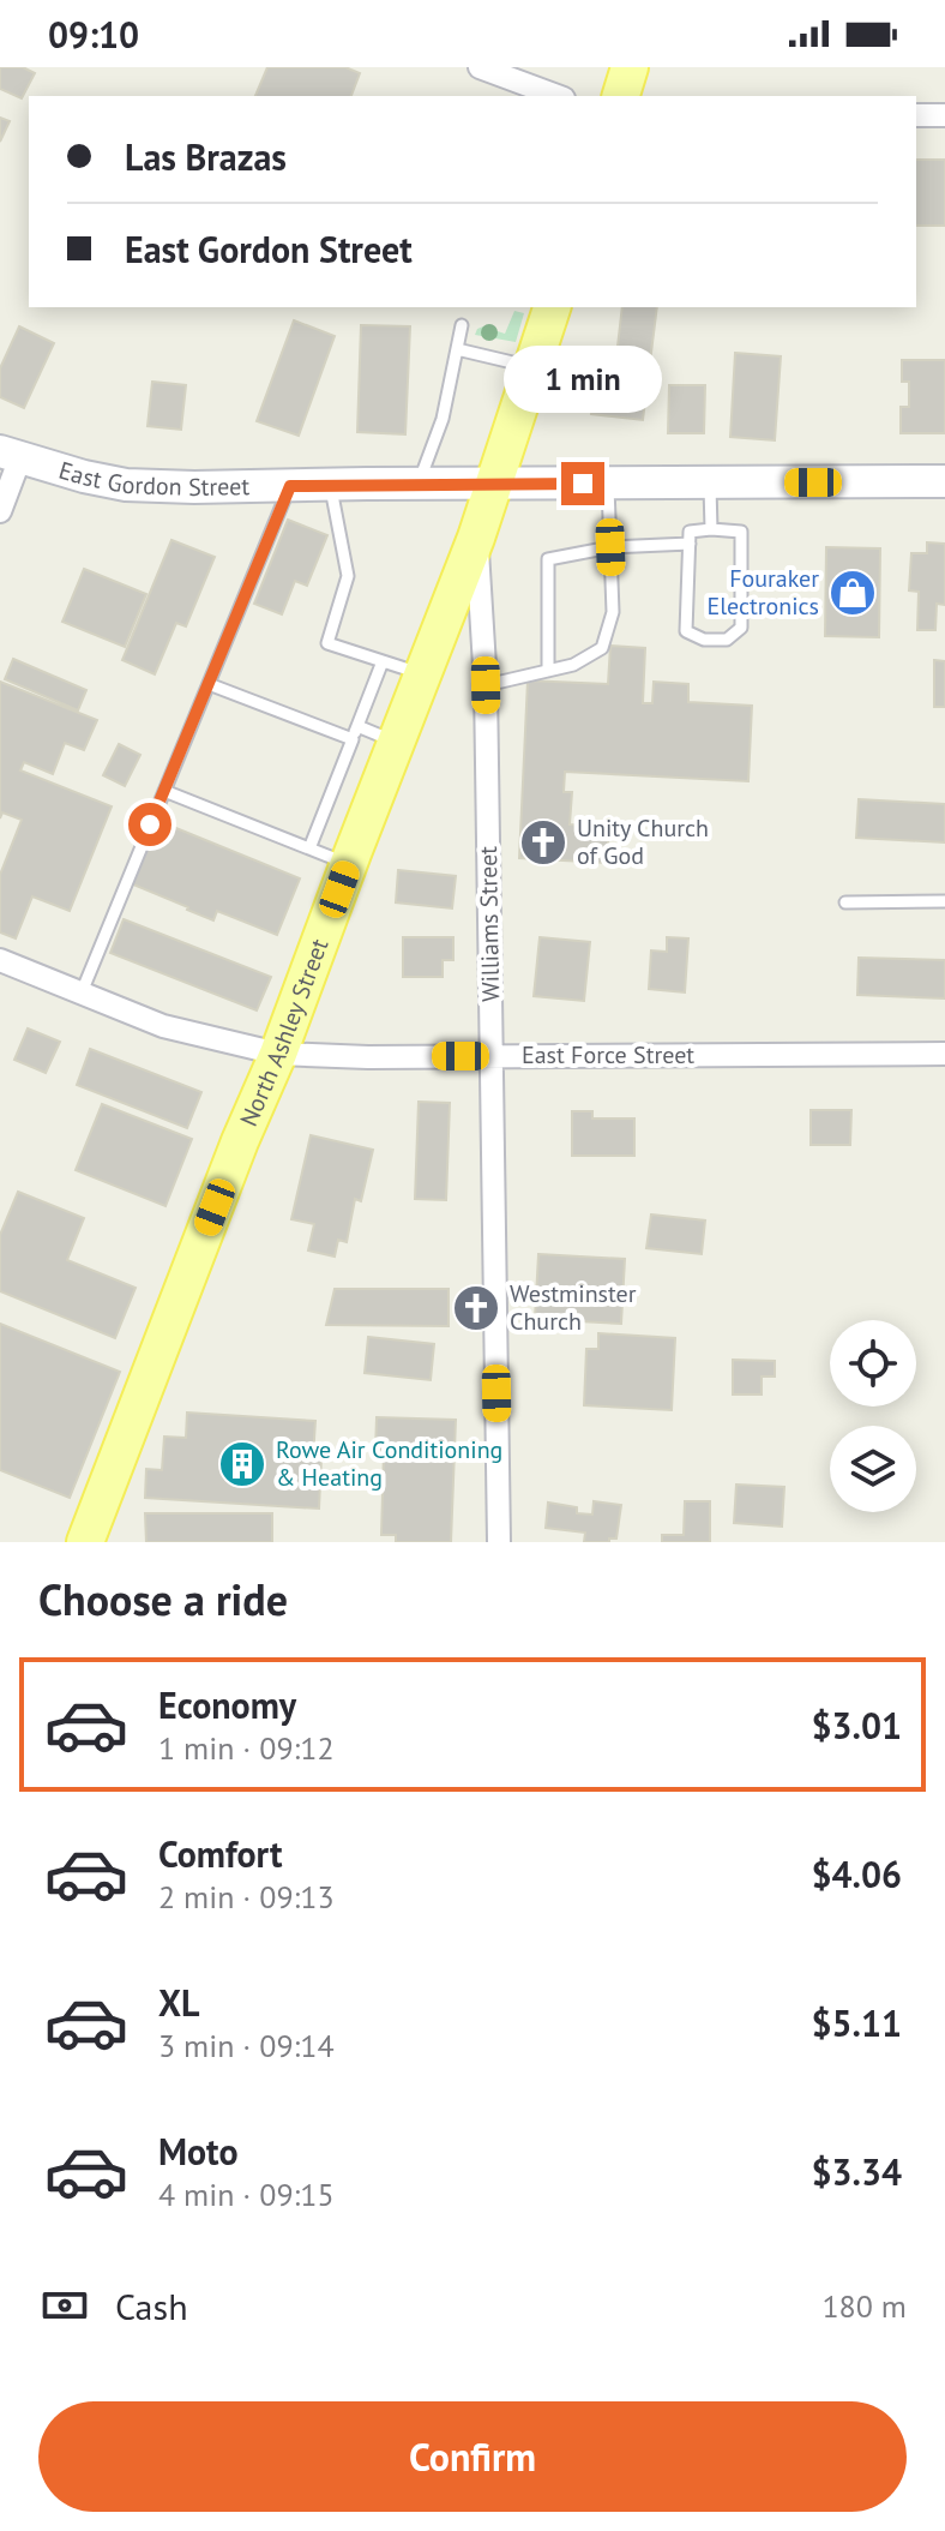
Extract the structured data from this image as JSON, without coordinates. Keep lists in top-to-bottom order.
{
  "streets": {
    "main road": ["North Ashley Street"],
    "street": ["East Gordon Street", "Williams Street", "East Force Street"]
  },
  "crossings": [
    ["East Gordon Street", "North Ashley Street"],
    ["Williams Street", "North Ashley Street"],
    ["Williams Street", "East Force Street"],
    ["North Ashley Street", "East Force Street"]
  ],
  "places": {
    "shop": ["Fouraker Electronics"],
    "church": ["Unity Church of God", "Westminster Church"],
    "building": ["Rowe Air Conditioning & Heating"]
  },
  "page": {
    "status": "09:10",
    "banner": ["Las Brazas", "East Gordon Street"],
    "bubble": "1 min",
    "heading": "Choose a ride",
    "list": [
      {
        "name": "Economy",
        "note": "1 min · 09:12",
        "value": "$3.01"
      },
      {
        "name": "Comfort",
        "note": "2 min · 09:13",
        "value": "$4.06"
      },
      {
        "name": "XL",
        "note": "3 min · 09:14",
        "value": "$5.11"
      },
      {
        "name": "Moto",
        "note": "4 min · 09:15",
        "value": "$3.34"
      }
    ],
    "pay": ["Cash", "180 m"],
    "buttons": "Confirm"
  }
}
